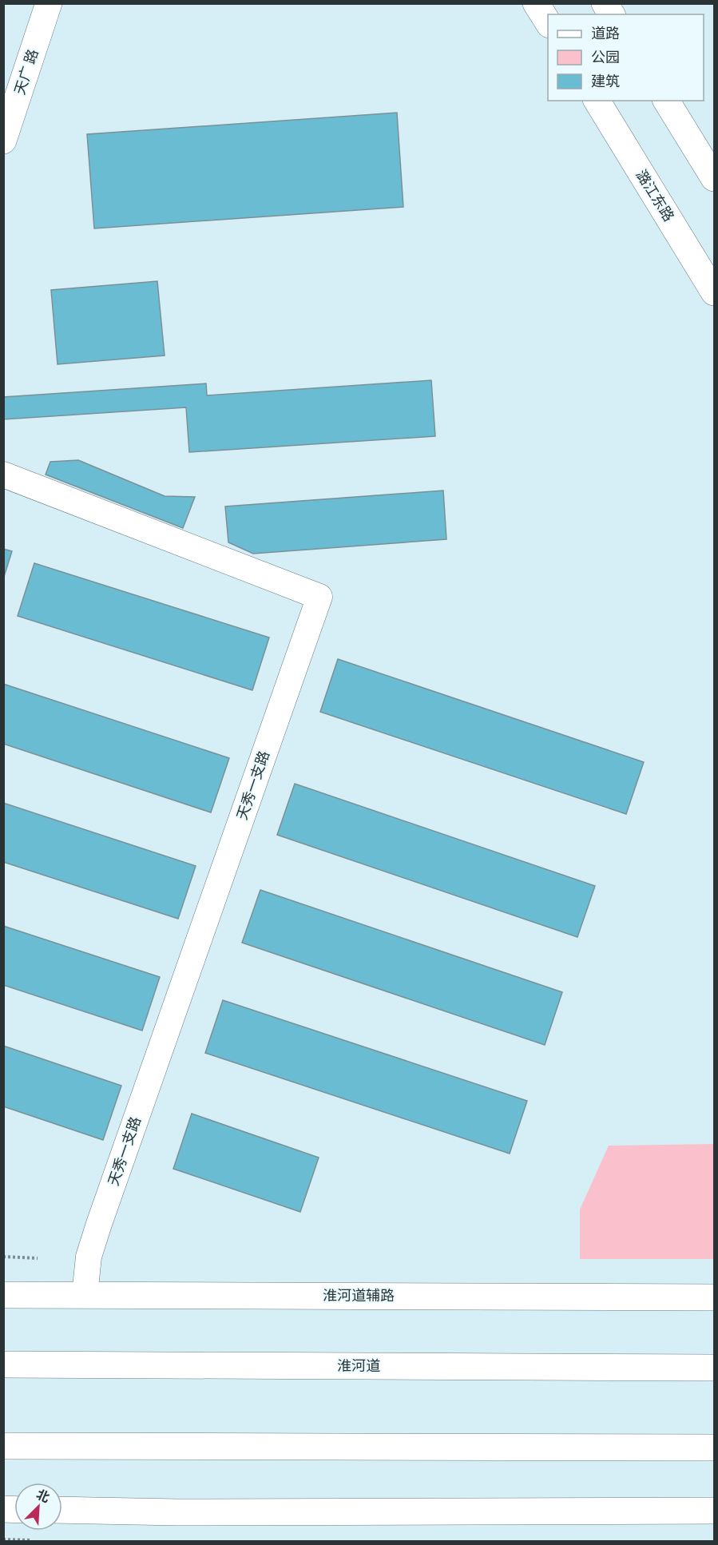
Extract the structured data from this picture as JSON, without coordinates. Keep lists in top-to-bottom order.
{
  "streets": {
    "main road": [
      "天广 路",
      "潞江东路",
      "淮河道辅路",
      "淮河道"
    ],
    "street": ["天秀一支路"]
  },
  "crossings": [
    ["天秀一支路", "淮河道辅路"]
  ],
  "legend": ["道路", "公园", "建筑"],
  "north": "top right"
}
